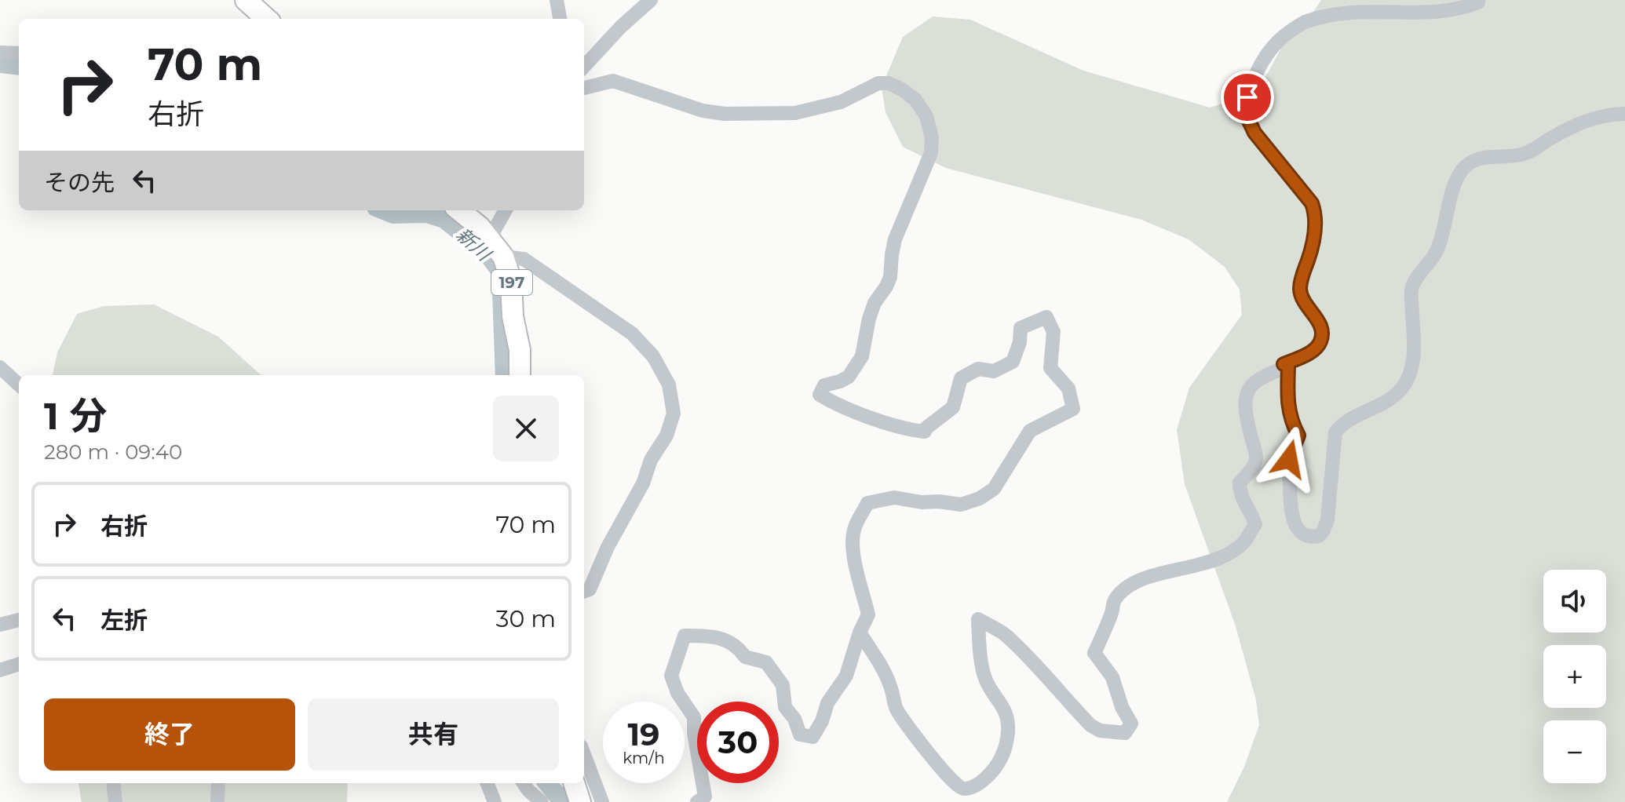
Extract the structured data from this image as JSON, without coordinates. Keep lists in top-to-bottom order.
{
  "streets": {
    "highway": ["197"]
  },
  "water": ["新川"],
  "page": {
    "turn": ["70 m", "右折"],
    "then": "その先",
    "heading": ["1 分", "280 m · 09:40"],
    "list": [
      {
        "name": "右折",
        "value": "70 m"
      },
      {
        "name": "左折",
        "value": "30 m"
      }
    ],
    "map_buttons": ["+", "−"],
    "buttons": ["終了", "共有"],
    "speed": "19 km/h",
    "limit": "30"
  }
}
